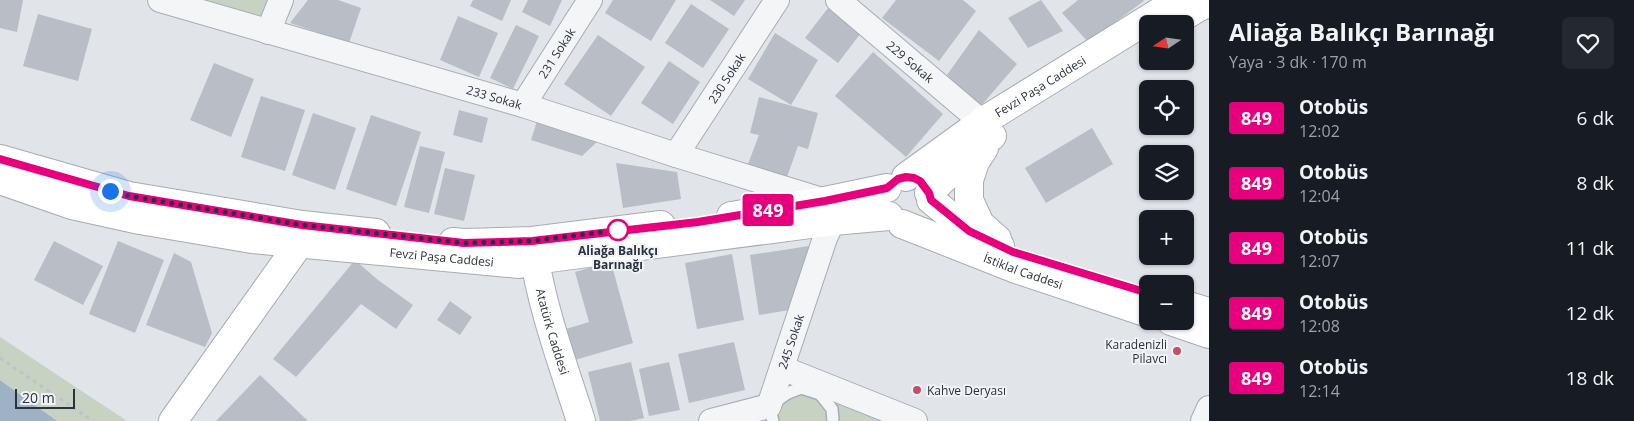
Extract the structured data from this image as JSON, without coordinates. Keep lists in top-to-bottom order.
{
  "streets": {
    "street": [
      "231 Sokak",
      "229 Sokak",
      "230 Sokak",
      "Fevzi Paşa Caddesi",
      "233 Sokak",
      "İstiklal Caddesi",
      "Atatürk Caddesi",
      "245 Sokak"
    ]
  },
  "crossings": [
    ["231 Sokak", "233 Sokak"],
    ["229 Sokak", "Fevzi Paşa Caddesi"],
    ["230 Sokak", "233 Sokak"],
    ["Fevzi Paşa Caddesi", "233 Sokak"],
    ["Fevzi Paşa Caddesi", "İstiklal Caddesi"],
    ["Fevzi Paşa Caddesi", "Atatürk Caddesi"],
    ["Fevzi Paşa Caddesi", "245 Sokak"],
    ["233 Sokak", "245 Sokak"]
  ],
  "places": ["Aliağa Balıkçı Barınağı", "Karadenizli Pilavcı", "Kahve Deryası"],
  "lines": ["bus line 849"],
  "scale_bar": "20 m",
  "north": "left",
  "page": {
    "on_map": "849",
    "heading": ["Aliağa Balıkçı Barınağı", "Yaya · 3 dk · 170 m"],
    "map_buttons": ["+", "−"],
    "list": [
      {
        "mark": "849",
        "name": "Otobüs",
        "note": "12:02",
        "value": "6 dk"
      },
      {
        "mark": "849",
        "name": "Otobüs",
        "note": "12:04",
        "value": "8 dk"
      },
      {
        "mark": "849",
        "name": "Otobüs",
        "note": "12:07",
        "value": "11 dk"
      },
      {
        "mark": "849",
        "name": "Otobüs",
        "note": "12:08",
        "value": "12 dk"
      },
      {
        "mark": "849",
        "name": "Otobüs",
        "note": "12:14",
        "value": "18 dk"
      }
    ],
    "scale": "20 m"
  }
}
